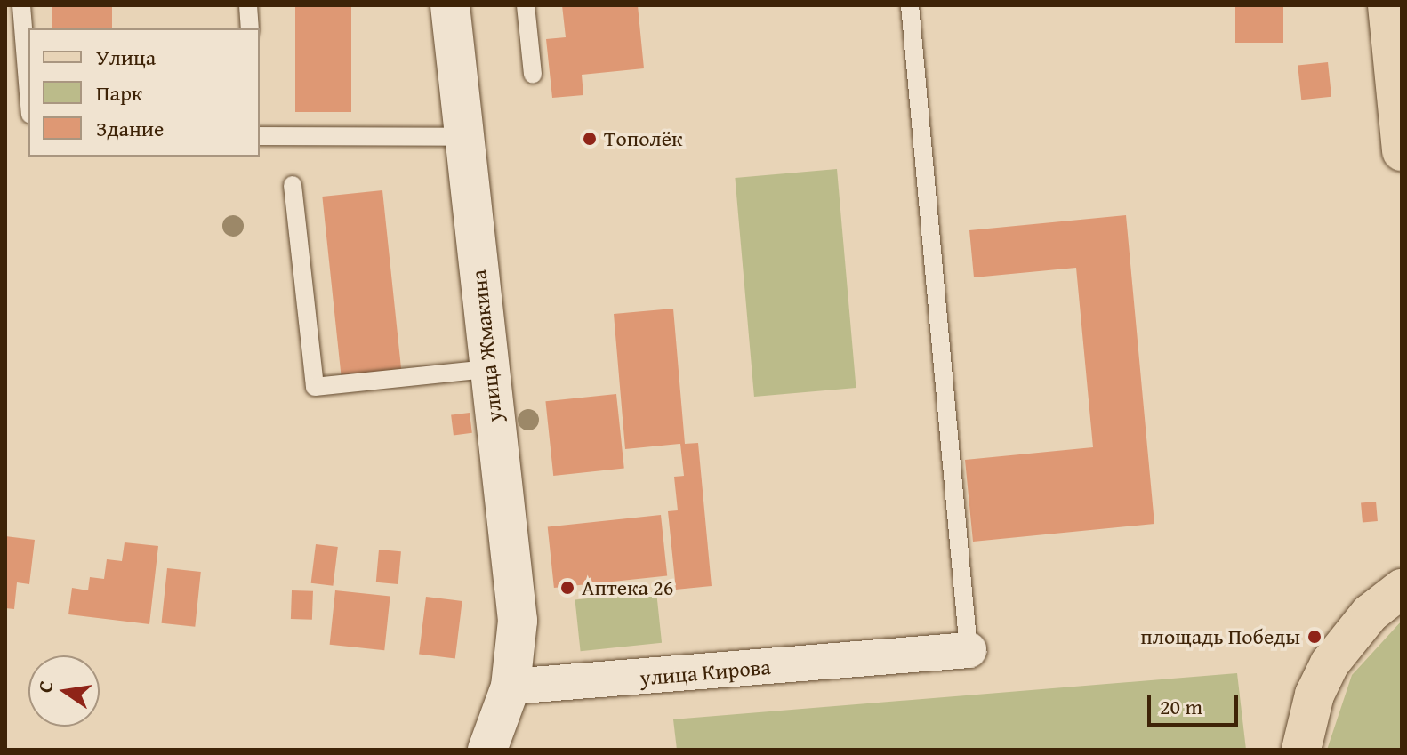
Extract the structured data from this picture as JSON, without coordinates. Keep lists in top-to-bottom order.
{
  "streets": {
    "street": ["улица Жмакина", "улица Кирова"]
  },
  "crossings": [
    ["улица Жмакина", "улица Кирова"]
  ],
  "places": ["Тополёк", "Аптека 26", "площадь Победы"],
  "legend": ["Улица", "Парк", "Здание"],
  "scale_bar": "20 m",
  "north": "left"
}
